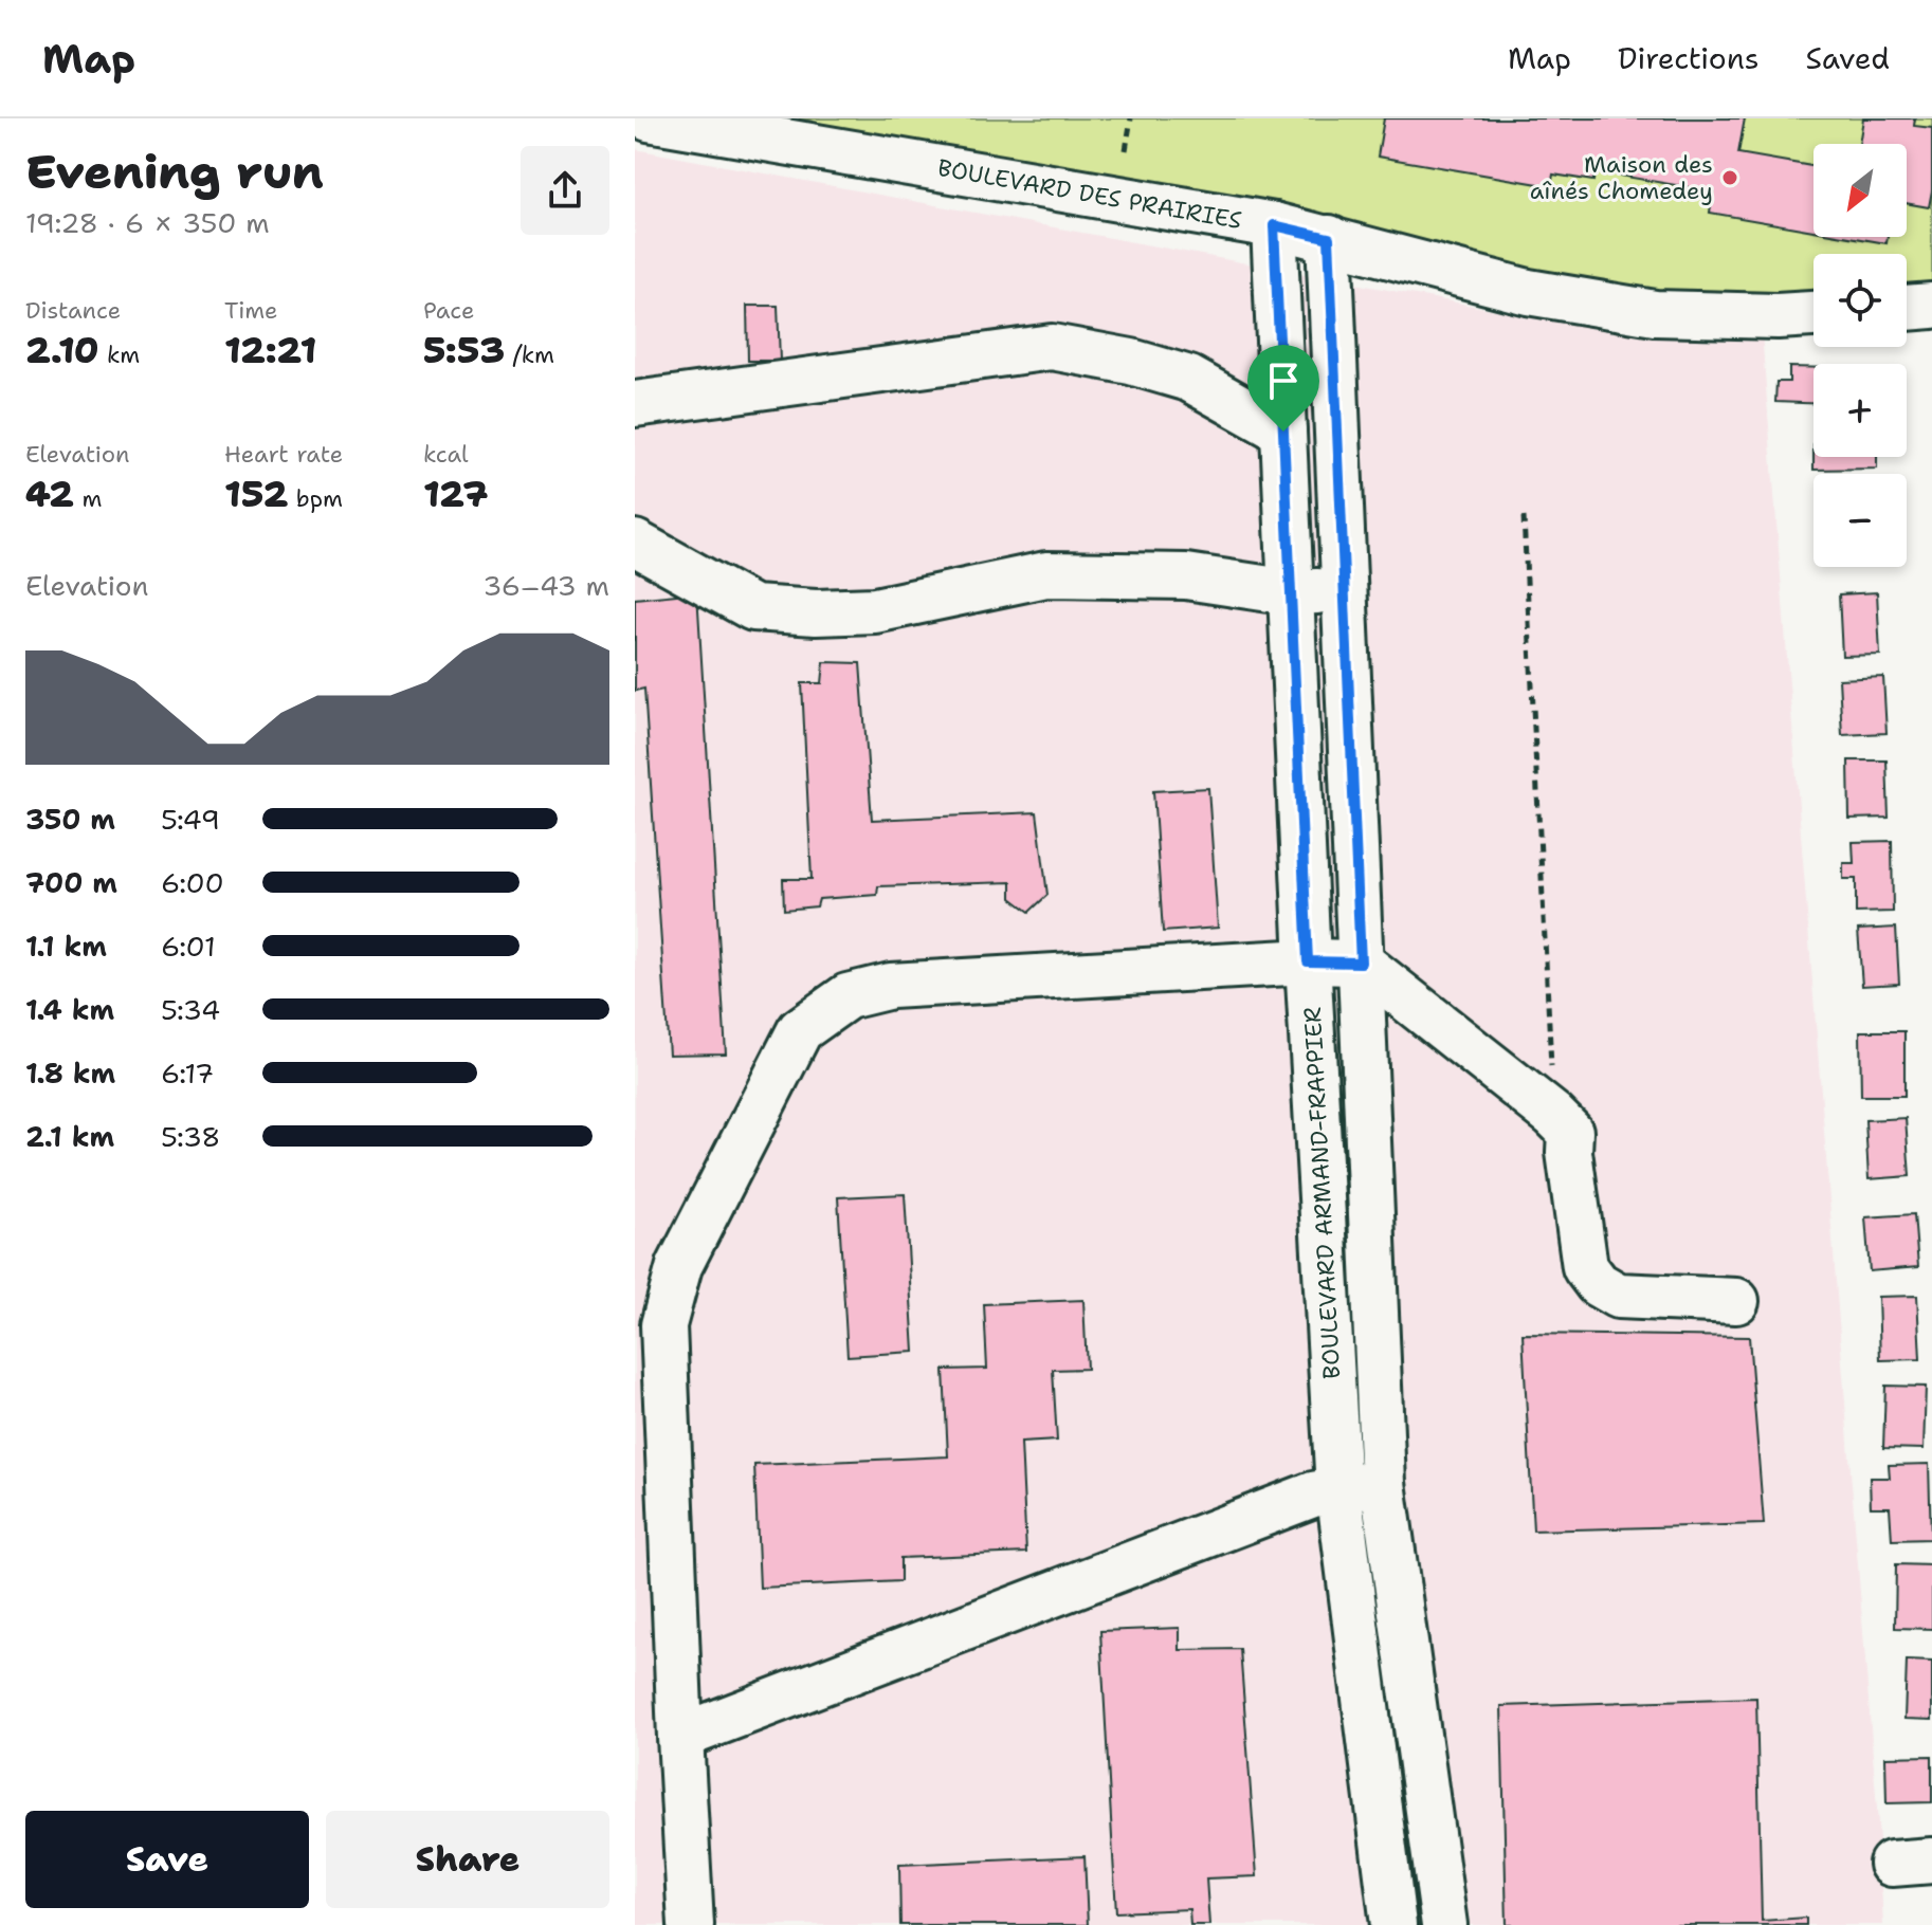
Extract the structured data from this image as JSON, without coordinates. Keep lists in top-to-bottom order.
{
  "streets": {
    "street": ["BOULEVARD DES PRAIRIES", "BOULEVARD ARMAND-FRAPPIER"]
  },
  "crossings": [
    ["BOULEVARD DES PRAIRIES", "BOULEVARD ARMAND-FRAPPIER"]
  ],
  "places": ["Maison des aînés Chomedey"],
  "north": "bottom left",
  "page": {
    "header": "Map",
    "nav": ["Map", "Directions", "Saved"],
    "heading": ["Evening run", "19:28 · 6 × 350 m"],
    "map_buttons": ["+", "−"],
    "stats": [
      ["Distance", "2.10 km"],
      ["Time", "12:21"],
      ["Pace", "5:53 /km"],
      ["Elevation", "42 m"],
      ["Heart rate", "152 bpm"],
      ["kcal", "127"]
    ],
    "chart": ["Elevation", "36–43 m"],
    "list": [
      {
        "name": "350 m",
        "note": "5:49"
      },
      {
        "name": "700 m",
        "note": "6:00"
      },
      {
        "name": "1.1 km",
        "note": "6:01"
      },
      {
        "name": "1.4 km",
        "note": "5:34"
      },
      {
        "name": "1.8 km",
        "note": "6:17"
      },
      {
        "name": "2.1 km",
        "note": "5:38"
      }
    ],
    "buttons": ["Save", "Share"]
  }
}
